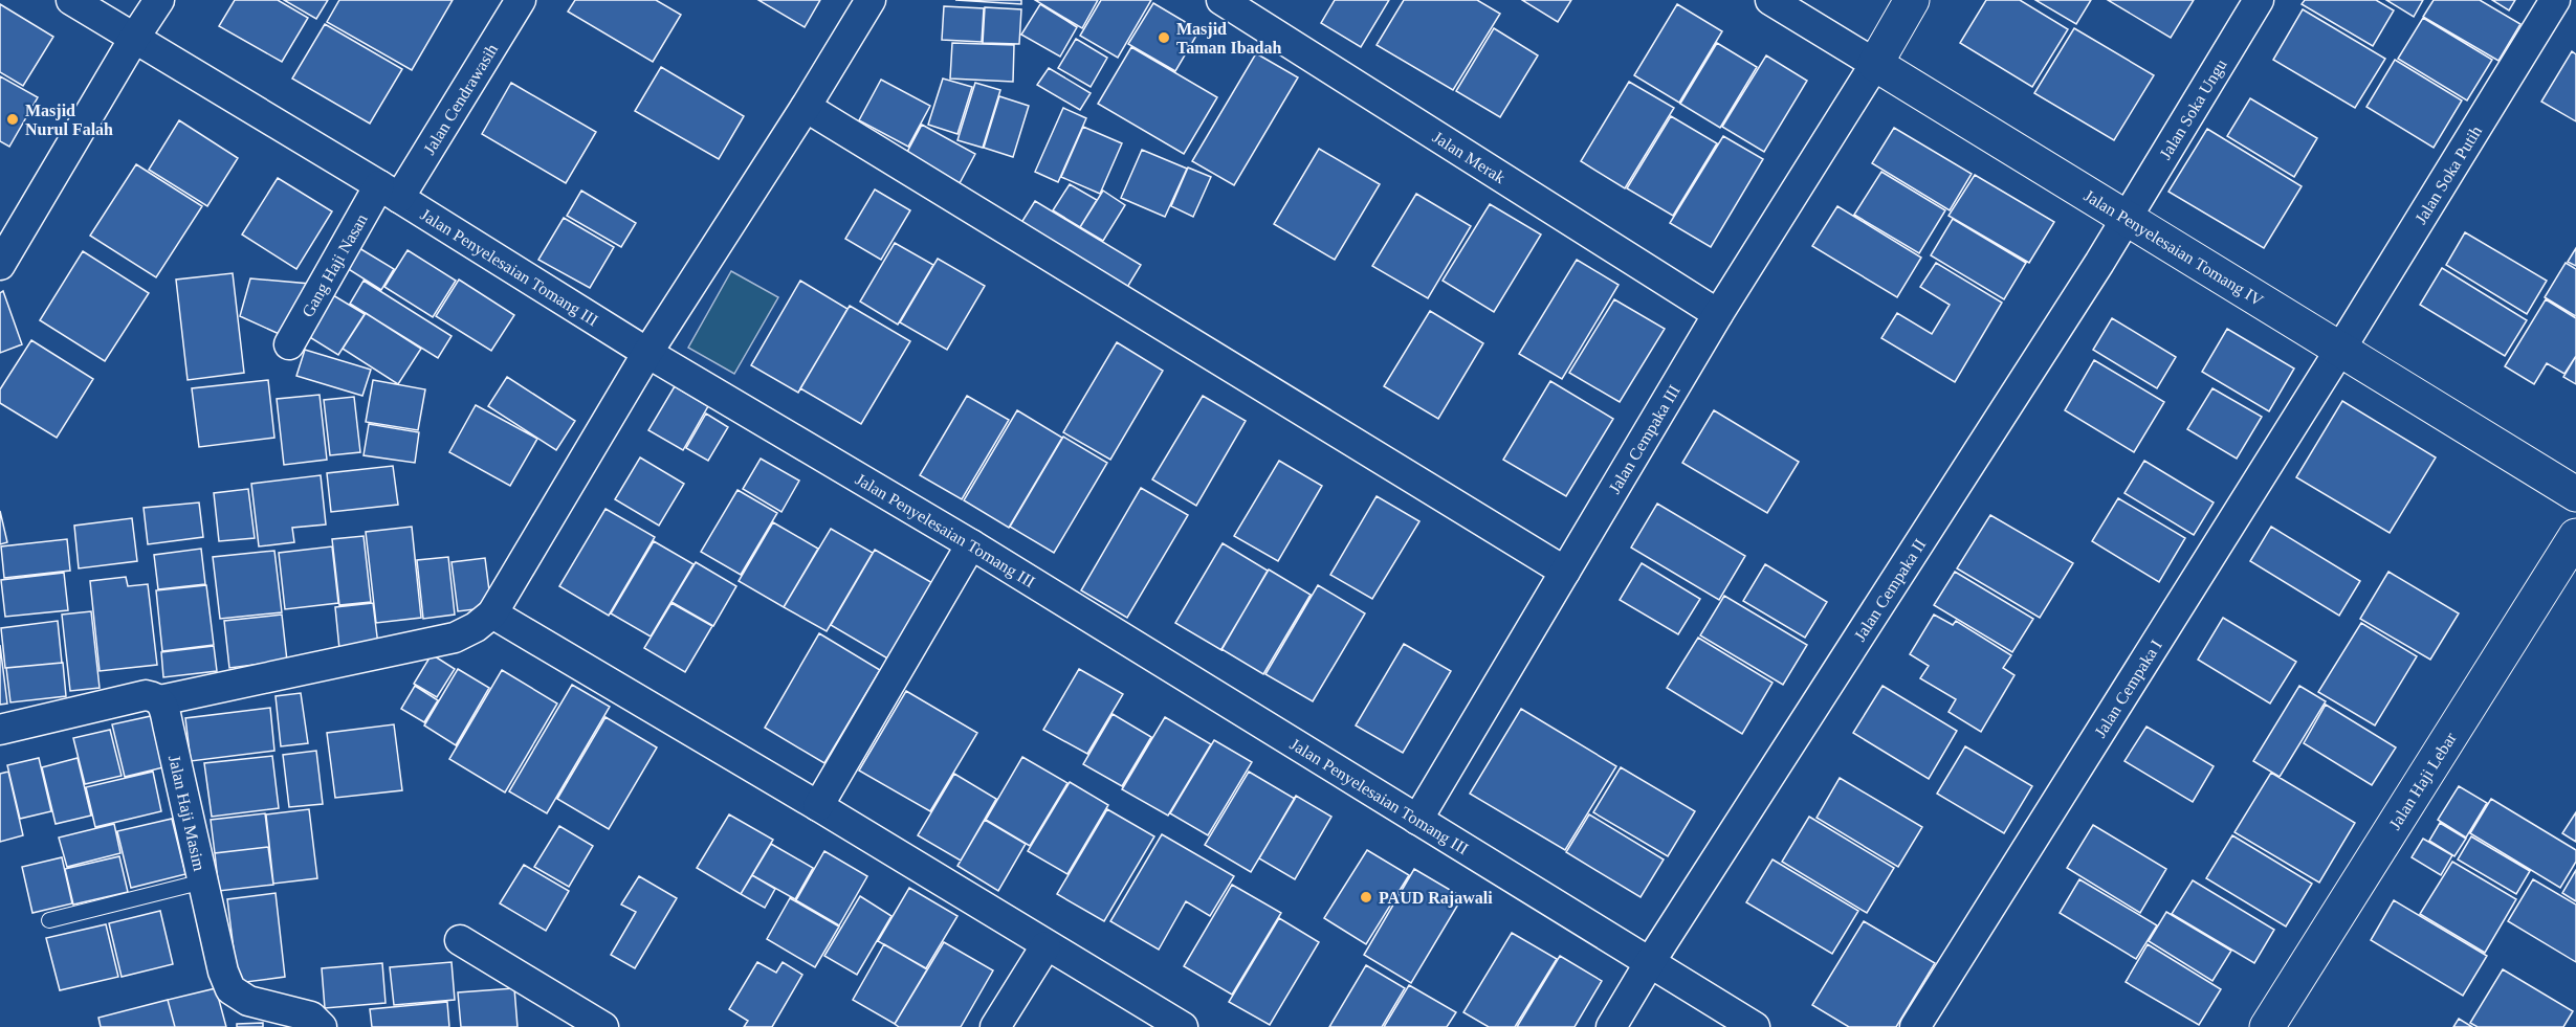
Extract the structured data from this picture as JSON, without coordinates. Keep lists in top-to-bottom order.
{
  "streets": {
    "street": [
      "Jalan Cendrawasih",
      "Jalan Soka Ungu",
      "Jalan Merak",
      "Jalan Soka Putih",
      "Jalan Penyelesaian Tomang IV",
      "Gang Haji Nasan",
      "Jalan Penyelesaian Tomang III",
      "Jalan Cempaka III",
      "Jalan Cempaka II",
      "Jalan Cempaka I",
      "Jalan Haji Lebar",
      "Jalan Haji Masim"
    ]
  },
  "crossings": [
    ["Jalan Cendrawasih", "Gang Haji Nasan"],
    ["Jalan Cendrawasih", "Jalan Penyelesaian Tomang III"],
    ["Jalan Soka Ungu", "Jalan Penyelesaian Tomang IV"],
    ["Jalan Soka Ungu", "Jalan Cempaka II"],
    ["Jalan Merak", "Jalan Cempaka III"],
    ["Jalan Soka Putih", "Jalan Penyelesaian Tomang IV"],
    ["Jalan Soka Putih", "Jalan Cempaka I"],
    ["Jalan Penyelesaian Tomang IV", "Jalan Cempaka III"],
    ["Jalan Penyelesaian Tomang IV", "Jalan Cempaka II"],
    ["Jalan Penyelesaian Tomang IV", "Jalan Cempaka I"],
    ["Gang Haji Nasan", "Jalan Penyelesaian Tomang III"],
    ["Jalan Penyelesaian Tomang III", "Jalan Cempaka III"],
    ["Jalan Penyelesaian Tomang III", "Jalan Cempaka II"]
  ],
  "places": ["Masjid Taman Ibadah", "Masjid Nurul Falah", "PAUD Rajawali"]
}
